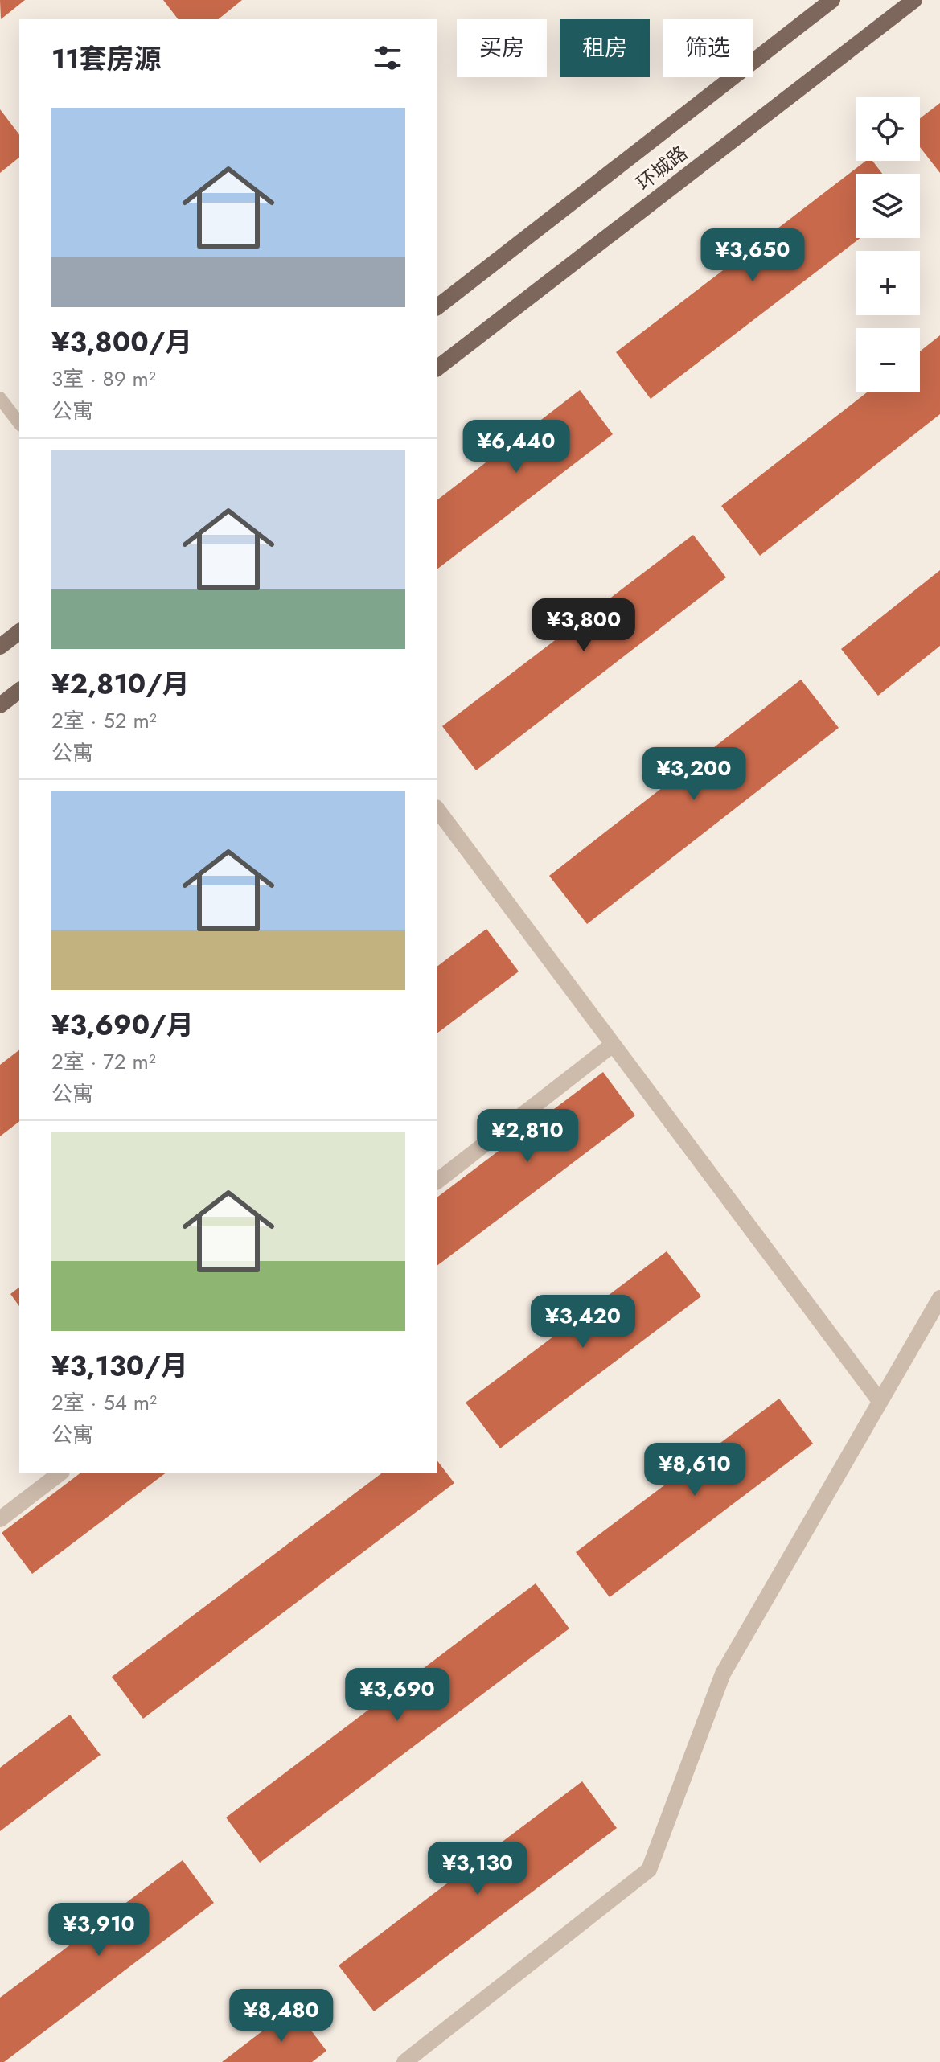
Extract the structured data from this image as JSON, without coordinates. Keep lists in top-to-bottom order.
{
  "streets": {
    "main road": ["环城路"]
  },
  "page": {
    "chip": ["买房", "租房", "筛选"],
    "heading": "11套房源",
    "map_buttons": ["+", "−"],
    "list": [
      {
        "name": "¥3,800/月",
        "note": "3室 · 89 m² · 公寓"
      },
      {
        "name": "¥2,810/月",
        "note": "2室 · 52 m² · 公寓"
      },
      {
        "name": "¥3,690/月",
        "note": "2室 · 72 m² · 公寓"
      },
      {
        "name": "¥3,130/月",
        "note": "2室 · 54 m² · 公寓"
      }
    ],
    "price": [
      "¥3,650",
      "¥6,440",
      "¥3,800",
      "¥3,200",
      "¥2,810",
      "¥3,420",
      "¥8,610",
      "¥3,690",
      "¥3,130",
      "¥3,910",
      "¥8,480"
    ]
  }
}
